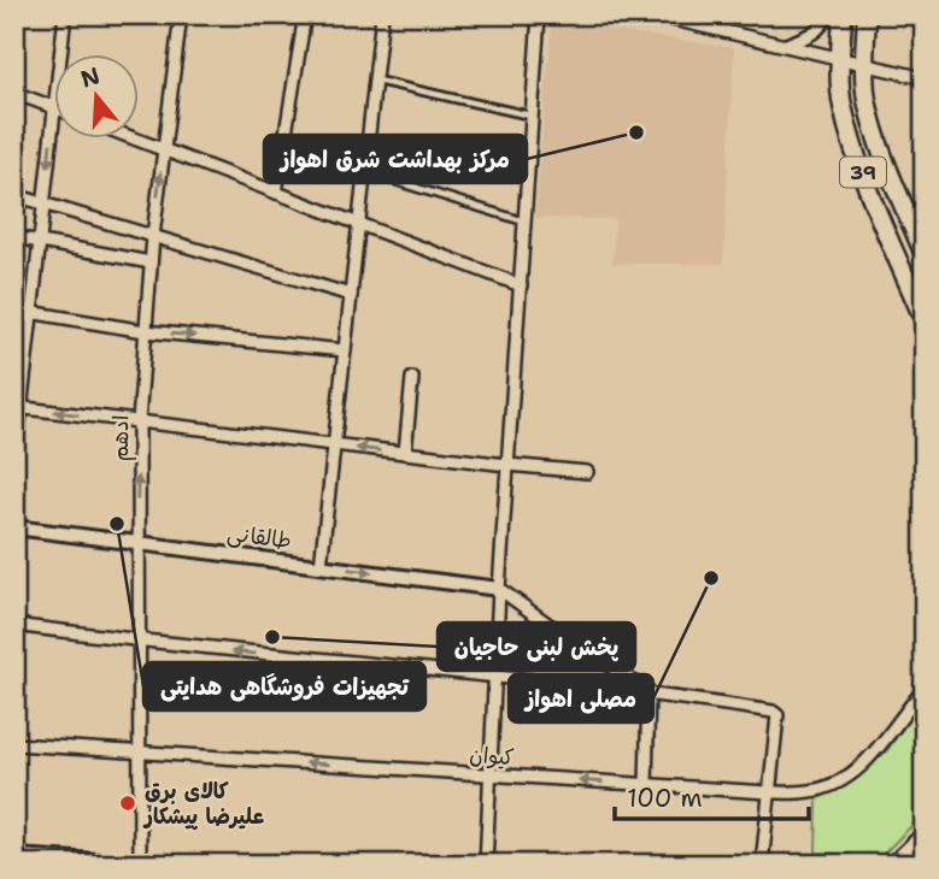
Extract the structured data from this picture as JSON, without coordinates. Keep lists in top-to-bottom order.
{
  "streets": {
    "highway": ["39"],
    "street": ["ادهم", "طالقانی", "کیوان"]
  },
  "crossings": [
    ["ادهم", "طالقانی"],
    ["ادهم", "کیوان"]
  ],
  "one_way": ["کیوان"],
  "places": [
    "مرکز بهداشت شرق اهواز",
    "تجهیزات فروشگاهی هدایتی",
    "مصلی اهواز",
    "پخش لبنی حاجیان",
    "کالای برق علیرضا پیشکار"
  ],
  "scale_bar": "100 m",
  "north": "top"
}
